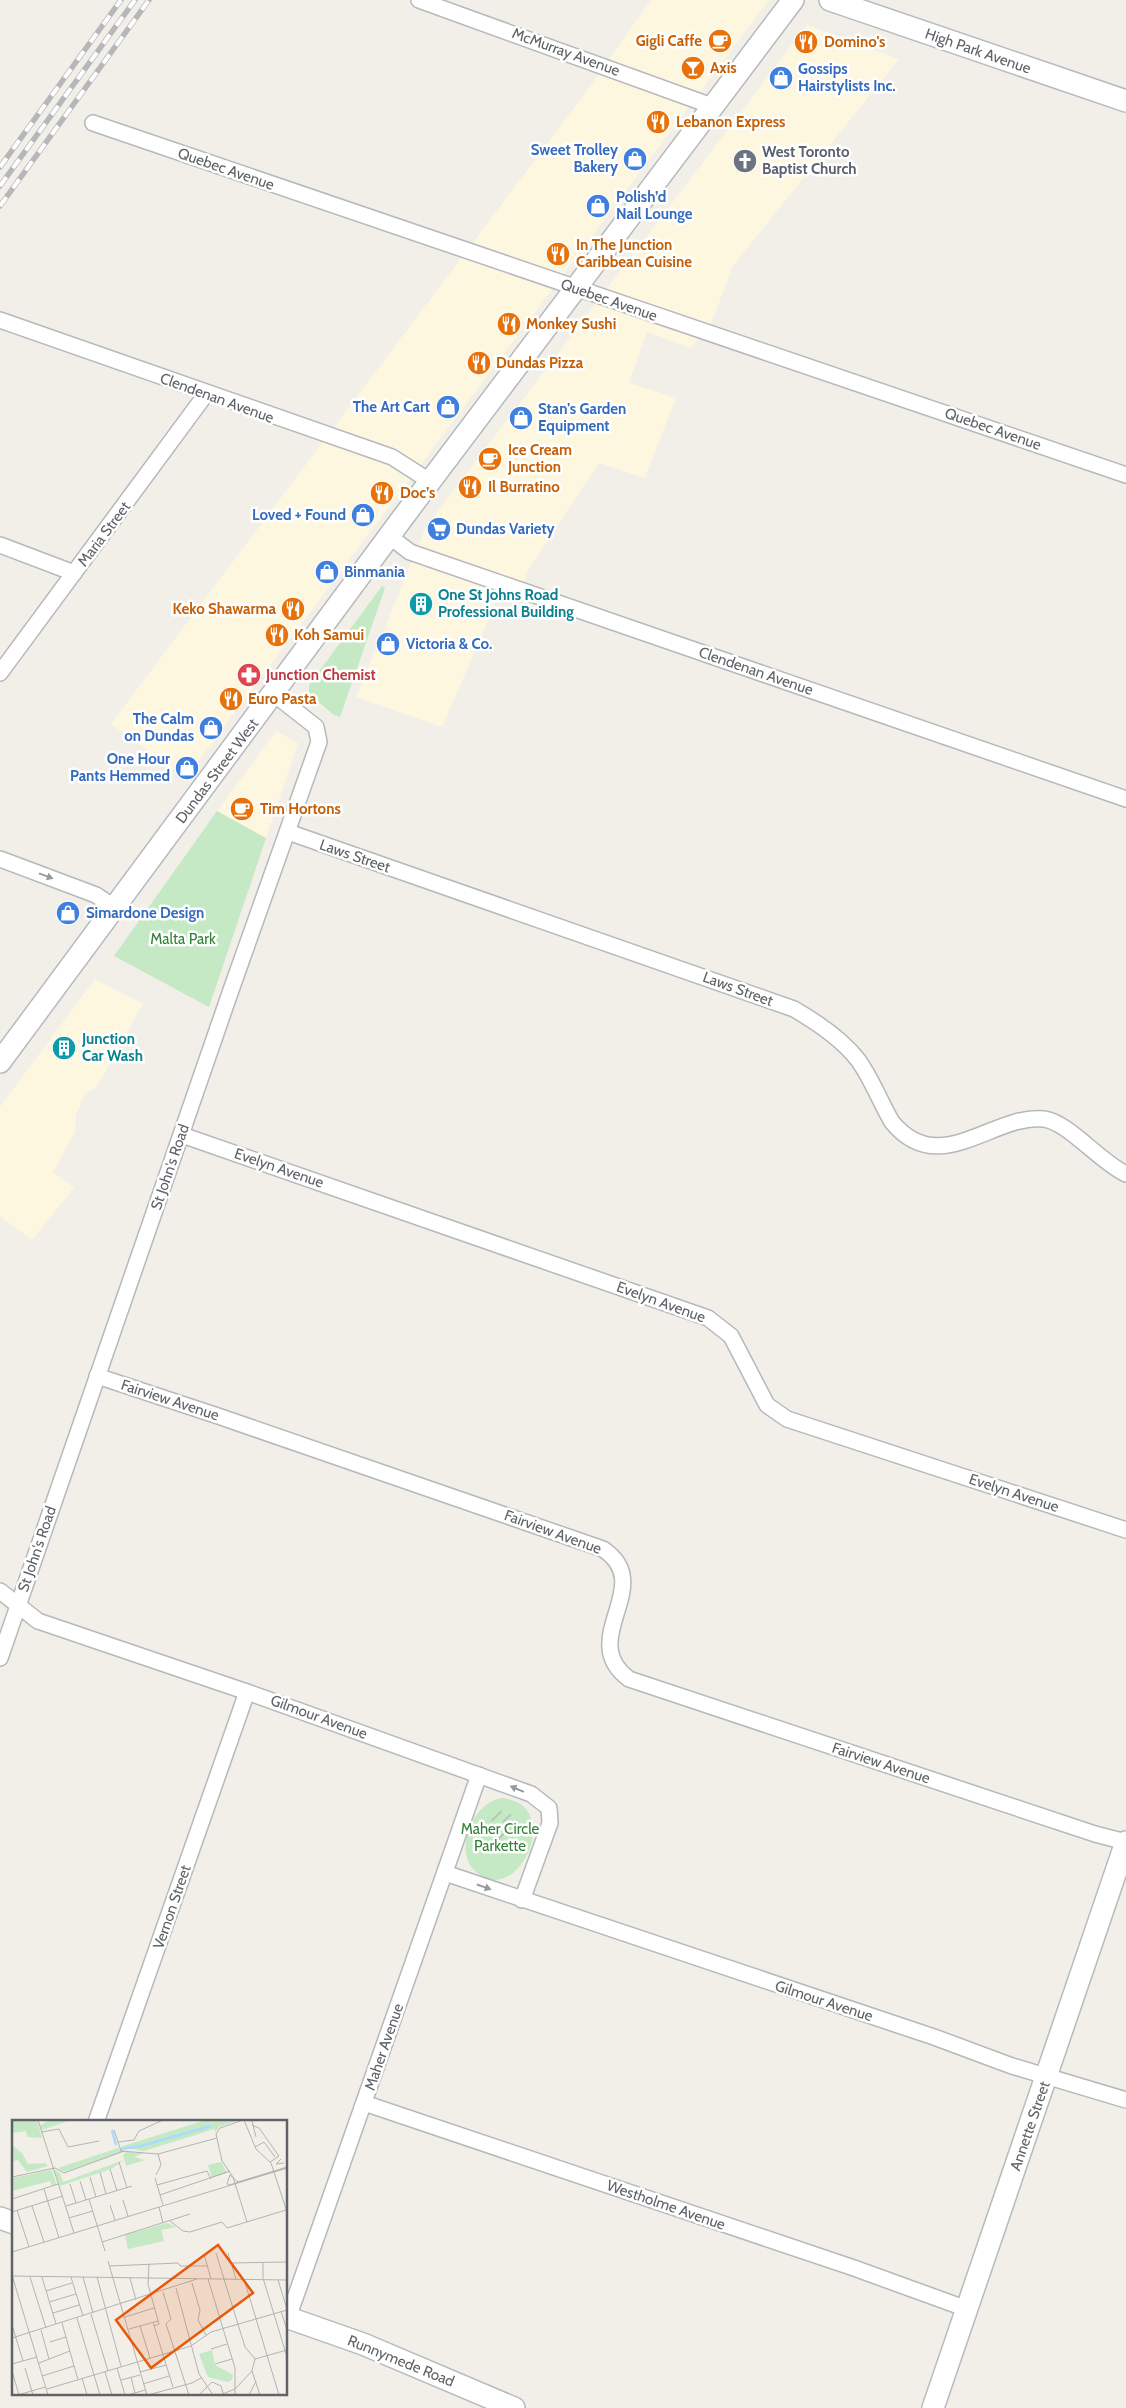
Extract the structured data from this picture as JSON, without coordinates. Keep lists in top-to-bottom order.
{
  "streets": {
    "main road": [
      "High Park Avenue",
      "Dundas Street West",
      "Annette Street",
      "Runnymede Road"
    ],
    "street": [
      "McMurray Avenue",
      "Quebec Avenue",
      "Clendenan Avenue",
      "Maria Street",
      "Laws Street",
      "St John's Road",
      "Evelyn Avenue",
      "Fairview Avenue",
      "Gilmour Avenue",
      "Vernon Street",
      "Maher Avenue",
      "Westholme Avenue"
    ]
  },
  "crossings": [
    ["McMurray Avenue", "Dundas Street West"],
    ["Quebec Avenue", "Dundas Street West"],
    ["Clendenan Avenue", "Maria Street"],
    ["Clendenan Avenue", "Dundas Street West"],
    ["Dundas Street West", "St John's Road"],
    ["Laws Street", "St John's Road"],
    ["St John's Road", "Evelyn Avenue"],
    ["St John's Road", "Fairview Avenue"],
    ["St John's Road", "Gilmour Avenue"],
    ["Fairview Avenue", "Annette Street"],
    ["Gilmour Avenue", "Vernon Street"],
    ["Gilmour Avenue", "Maher Avenue"],
    ["Gilmour Avenue", "Annette Street"],
    ["Maher Avenue", "Westholme Avenue"],
    ["Annette Street", "Westholme Avenue"]
  ],
  "parks": ["Malta Park", "Maher Circle Parkette"],
  "places": {
    "cafe": ["Gigli Caffe", "Ice Cream Junction", "Tim Hortons"],
    "restaurant": [
      "Domino's",
      "Lebanon Express",
      "In The Junction Caribbean Cuisine",
      "Monkey Sushi",
      "Dundas Pizza",
      "Il Burratino",
      "Doc’s",
      "Keko Shawarma",
      "Koh Samui",
      "Euro Pasta"
    ],
    "bar": ["Axis"],
    "shop": [
      "Gossips Hairstylists Inc.",
      "Sweet Trolley Bakery",
      "Polish’d Nail Lounge",
      "The Art Cart",
      "Stan's Garden Equipment",
      "Loved + Found",
      "Binmania",
      "Victoria & Co.",
      "The Calm on Dundas",
      "One Hour Pants Hemmed",
      "Simardone Design"
    ],
    "church": ["West Toronto Baptist Church"],
    "supermarket": ["Dundas Variety"],
    "building": ["One St Johns Road Professional Building", "Junction Car Wash"],
    "pharmacy": ["Junction Chemist"]
  }
}
